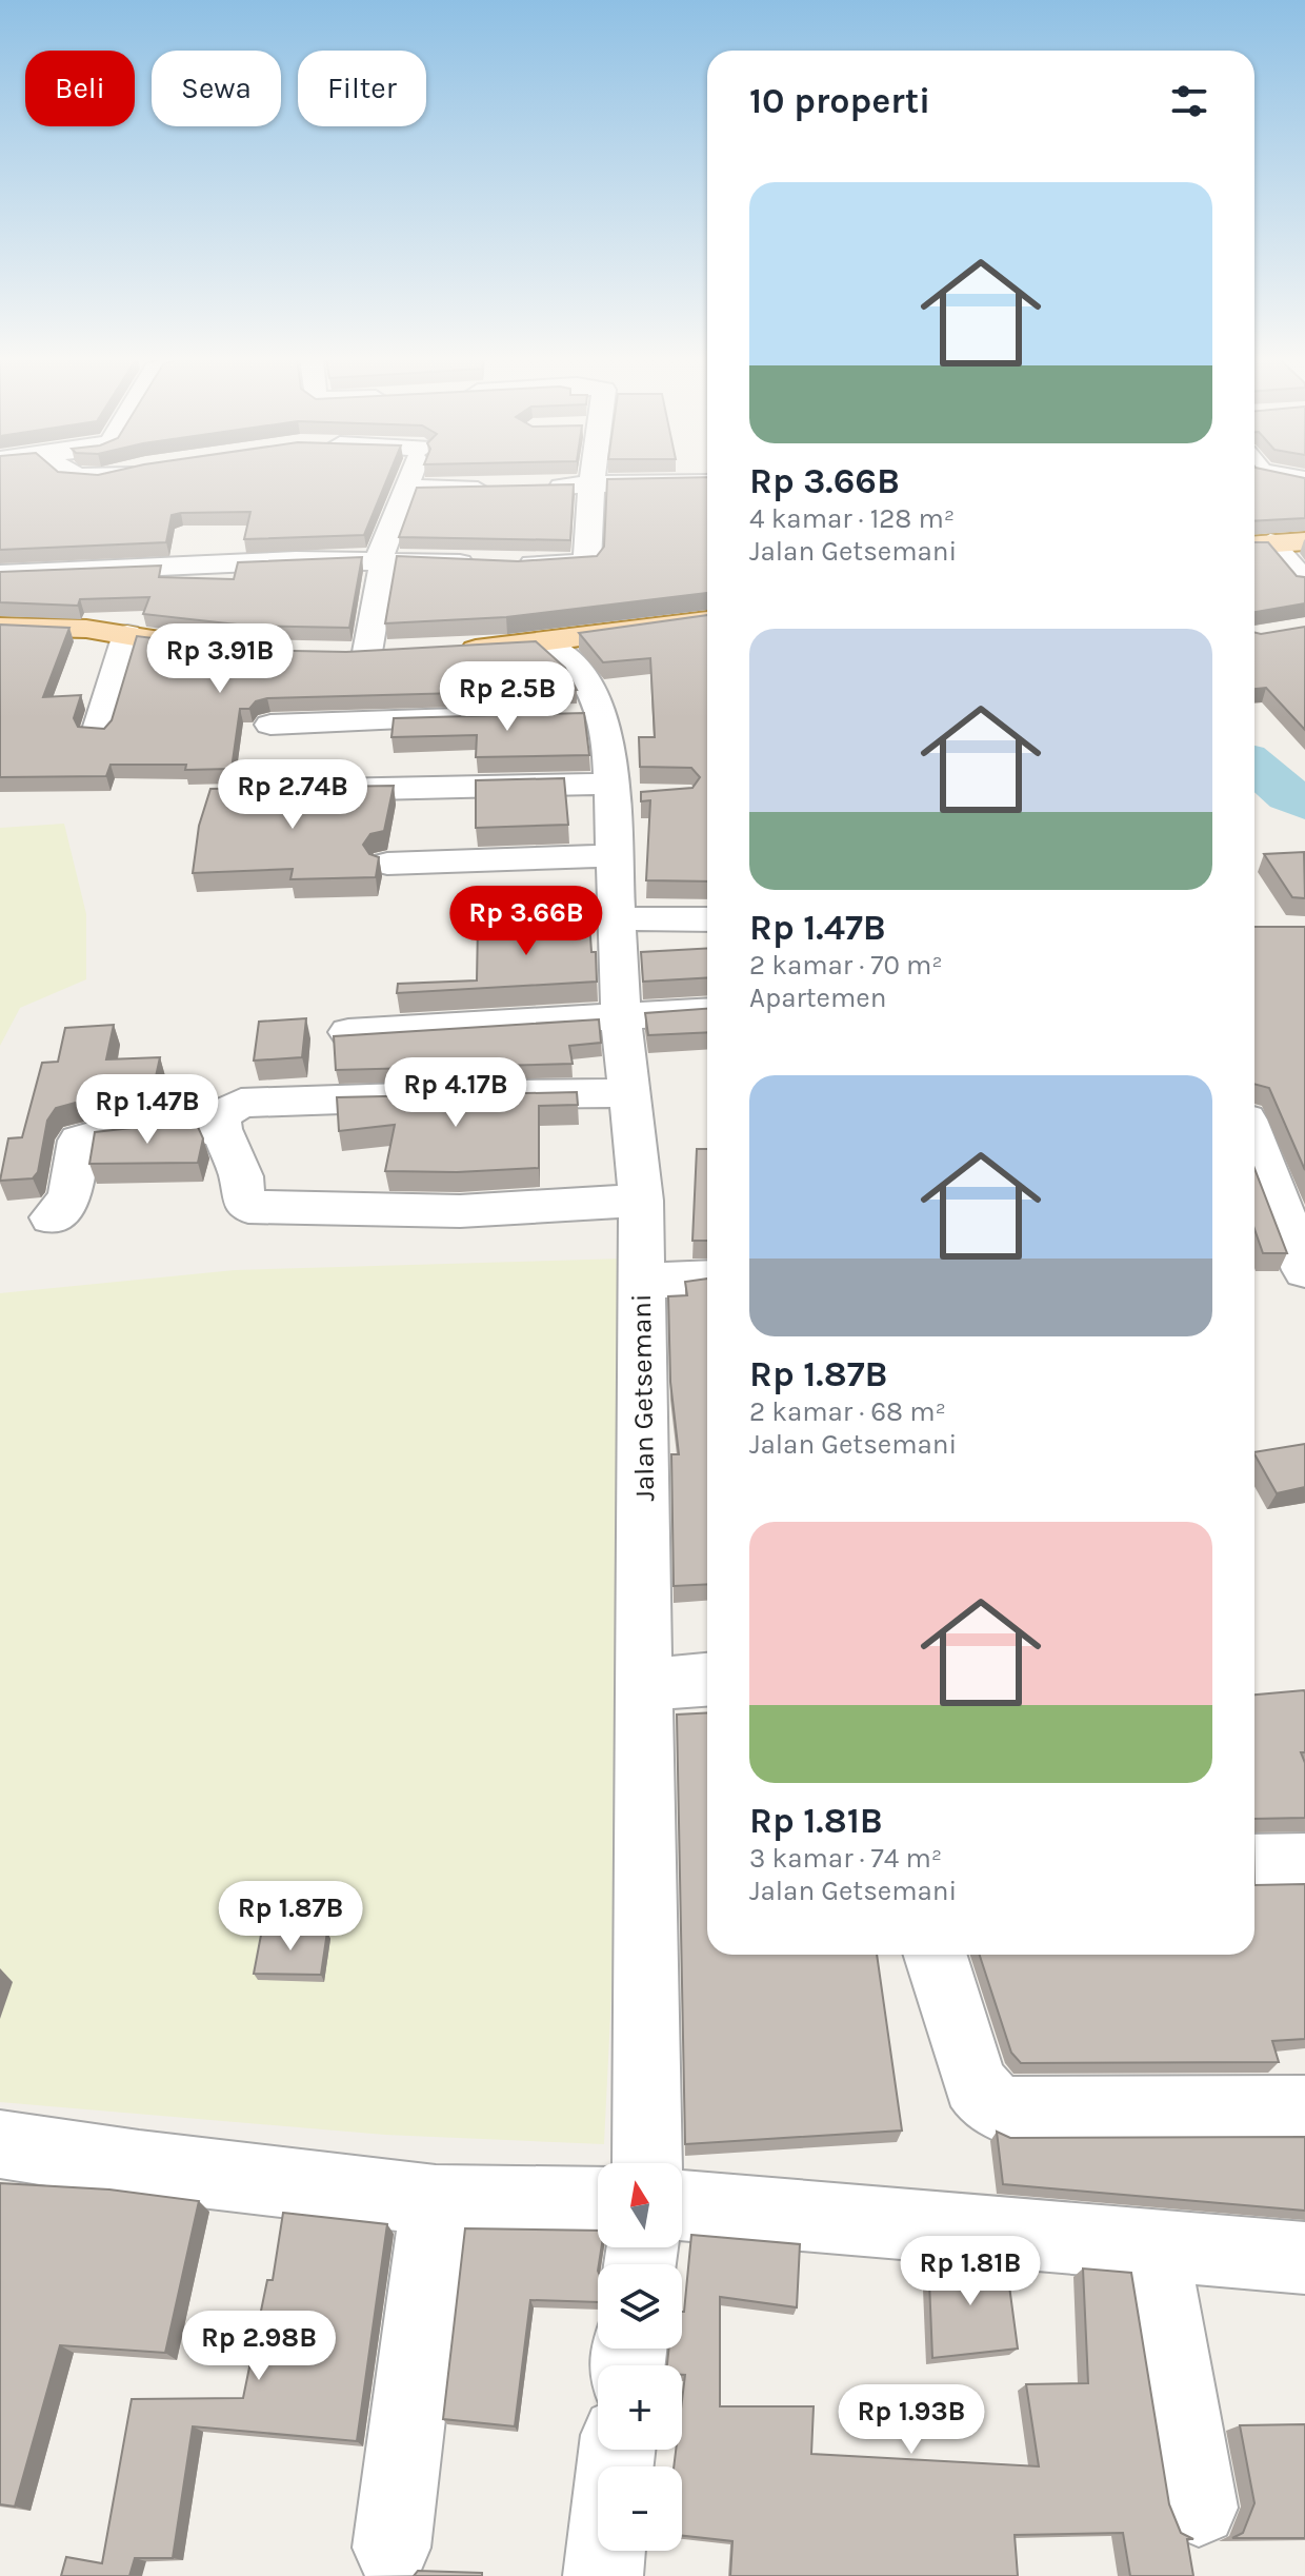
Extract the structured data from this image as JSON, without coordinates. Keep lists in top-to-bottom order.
{
  "streets": {
    "street": ["Jalan Getsemani"]
  },
  "north": "top",
  "page": {
    "chip": ["Beli", "Sewa", "Filter"],
    "heading": "10 properti",
    "list": [
      {
        "name": "Rp 3.66B",
        "note": "4 kamar · 128 m² · Jalan Getsemani"
      },
      {
        "name": "Rp 1.47B",
        "note": "2 kamar · 70 m² · Apartemen"
      },
      {
        "name": "Rp 1.87B",
        "note": "2 kamar · 68 m² · Jalan Getsemani"
      },
      {
        "name": "Rp 1.81B",
        "note": "3 kamar · 74 m² · Jalan Getsemani"
      }
    ],
    "price": [
      "Rp 3.91B",
      "Rp 2.5B",
      "Rp 2.74B",
      "Rp 3.66B",
      "Rp 4.17B",
      "Rp 1.47B",
      "Rp 1.87B",
      "Rp 1.81B",
      "Rp 2.98B",
      "Rp 1.93B"
    ],
    "map_buttons": ["+", "−"]
  }
}
